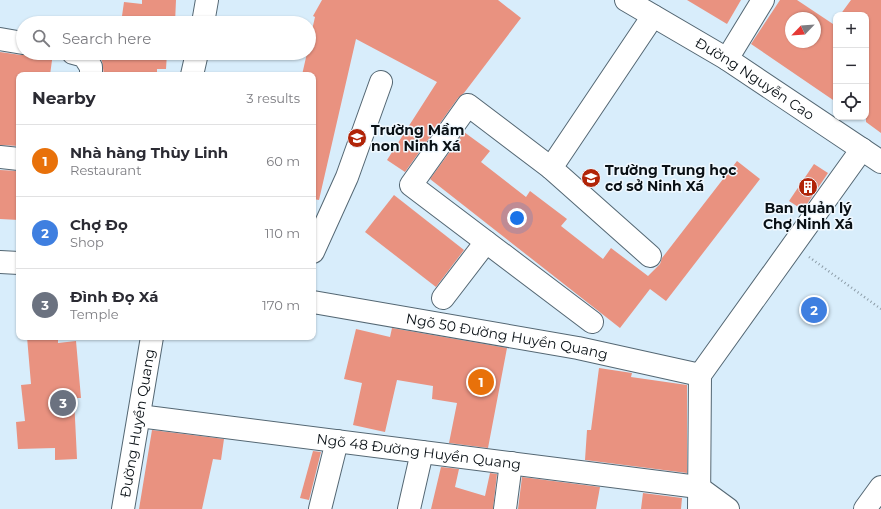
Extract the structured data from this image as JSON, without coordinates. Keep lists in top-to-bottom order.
{
  "streets": {
    "street": [
      "Đường Nguyễn Cao",
      "Ngõ 50 Đường Huyền Quang",
      "Đường Huyền Quang",
      "Ngõ 48 Đường Huyền Quang"
    ]
  },
  "crossings": [
    ["Đường Huyền Quang", "Ngõ 48 Đường Huyền Quang"]
  ],
  "places": {
    "school or university": ["Trường Mầm non Ninh Xá", "Trường Trung học cơ sở Ninh Xá"],
    "building": ["Ban quản lý Chợ Ninh Xá"]
  },
  "north": "bottom left",
  "page": {
    "map_buttons": ["+", "−"],
    "search": "Search here",
    "heading": ["Nearby", "3 results"],
    "list": [
      {
        "mark": "1",
        "name": "Nhà hàng Thùy Linh",
        "note": "Restaurant",
        "value": "60 m"
      },
      {
        "mark": "2",
        "name": "Chợ Đọ",
        "note": "Shop",
        "value": "110 m"
      },
      {
        "mark": "3",
        "name": "Đình Đọ Xá",
        "note": "Temple",
        "value": "170 m"
      }
    ],
    "pins": ["2", "1", "3"]
  }
}
